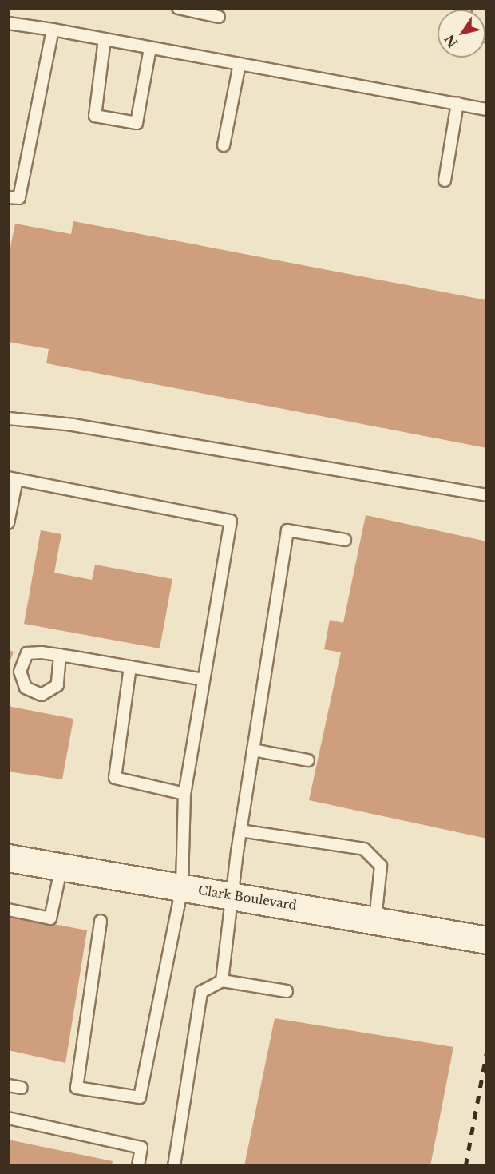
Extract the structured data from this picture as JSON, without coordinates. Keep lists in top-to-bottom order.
{
  "streets": {
    "street": ["Clark Boulevard"]
  },
  "north": "bottom left"
}
